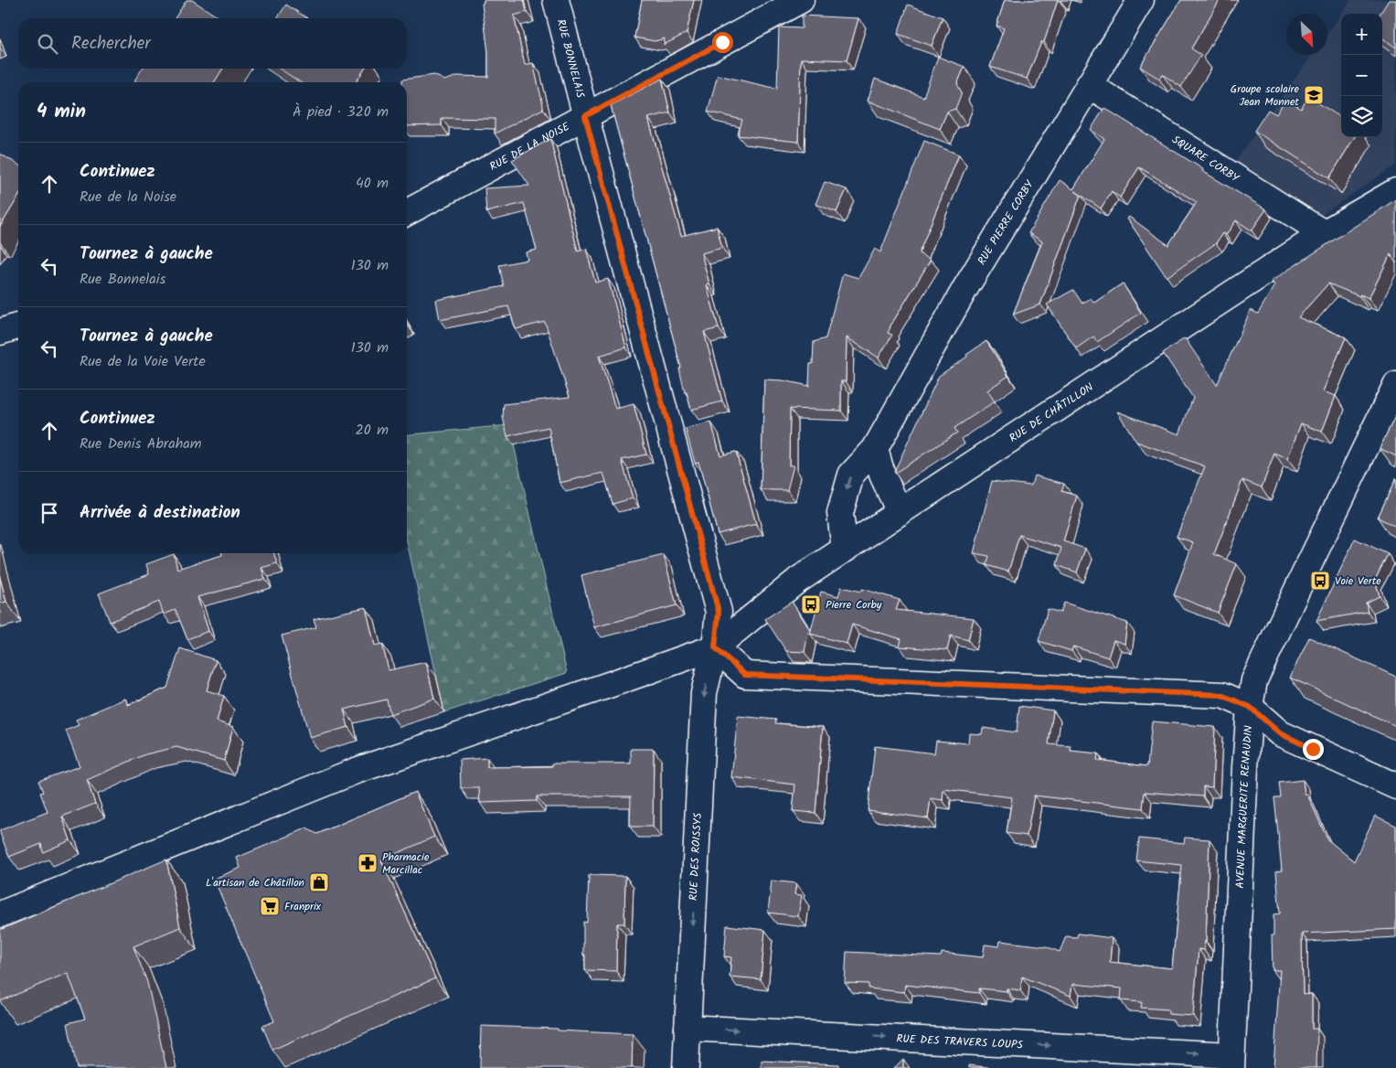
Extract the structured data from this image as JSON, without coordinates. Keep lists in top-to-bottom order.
{
  "streets": {
    "street": [
      "RUE BONNELAIS",
      "RUE DE LA NOISE",
      "SQUARE CORBY",
      "RUE PIERRE CORBY",
      "RUE DE CHÂTILLON",
      "AVENUE MARGUERITE RENAUDIN",
      "RUE DES ROISSYS",
      "RUE DES TRAVERS LOUPS"
    ]
  },
  "crossings": [
    ["RUE BONNELAIS", "RUE DE LA NOISE"],
    ["RUE BONNELAIS", "RUE DE CHÂTILLON"],
    ["RUE BONNELAIS", "RUE DES ROISSYS"],
    ["SQUARE CORBY", "RUE PIERRE CORBY"],
    ["SQUARE CORBY", "RUE DE CHÂTILLON"],
    ["RUE PIERRE CORBY", "RUE DE CHÂTILLON"],
    ["RUE DE CHÂTILLON", "RUE DES ROISSYS"],
    ["AVENUE MARGUERITE RENAUDIN", "RUE DES TRAVERS LOUPS"],
    ["RUE DES ROISSYS", "RUE DES TRAVERS LOUPS"]
  ],
  "one_way": ["RUE DES ROISSYS", "RUE DES TRAVERS LOUPS"],
  "places": {
    "school or university": ["Groupe scolaire Jean Monnet"],
    "bus stop": ["Voie Verte", "Pierre Corby"],
    "pharmacy": ["Pharmacie Marcillac"],
    "shop": ["L'artisan de Châtillon"],
    "supermarket": ["Franprix"]
  },
  "north": "bottom right",
  "page": {
    "map_buttons": ["+", "−"],
    "search": "Rechercher",
    "heading": ["4 min", "À pied · 320 m"],
    "list": [
      ["Continuez", "Rue de la Noise", "40 m"],
      ["Tournez à gauche", "Rue Bonnelais", "130 m"],
      ["Tournez à gauche", "Rue de la Voie Verte", "130 m"],
      ["Continuez", "Rue Denis Abraham", "20 m"],
      "Arrivée à destination"
    ]
  }
}
